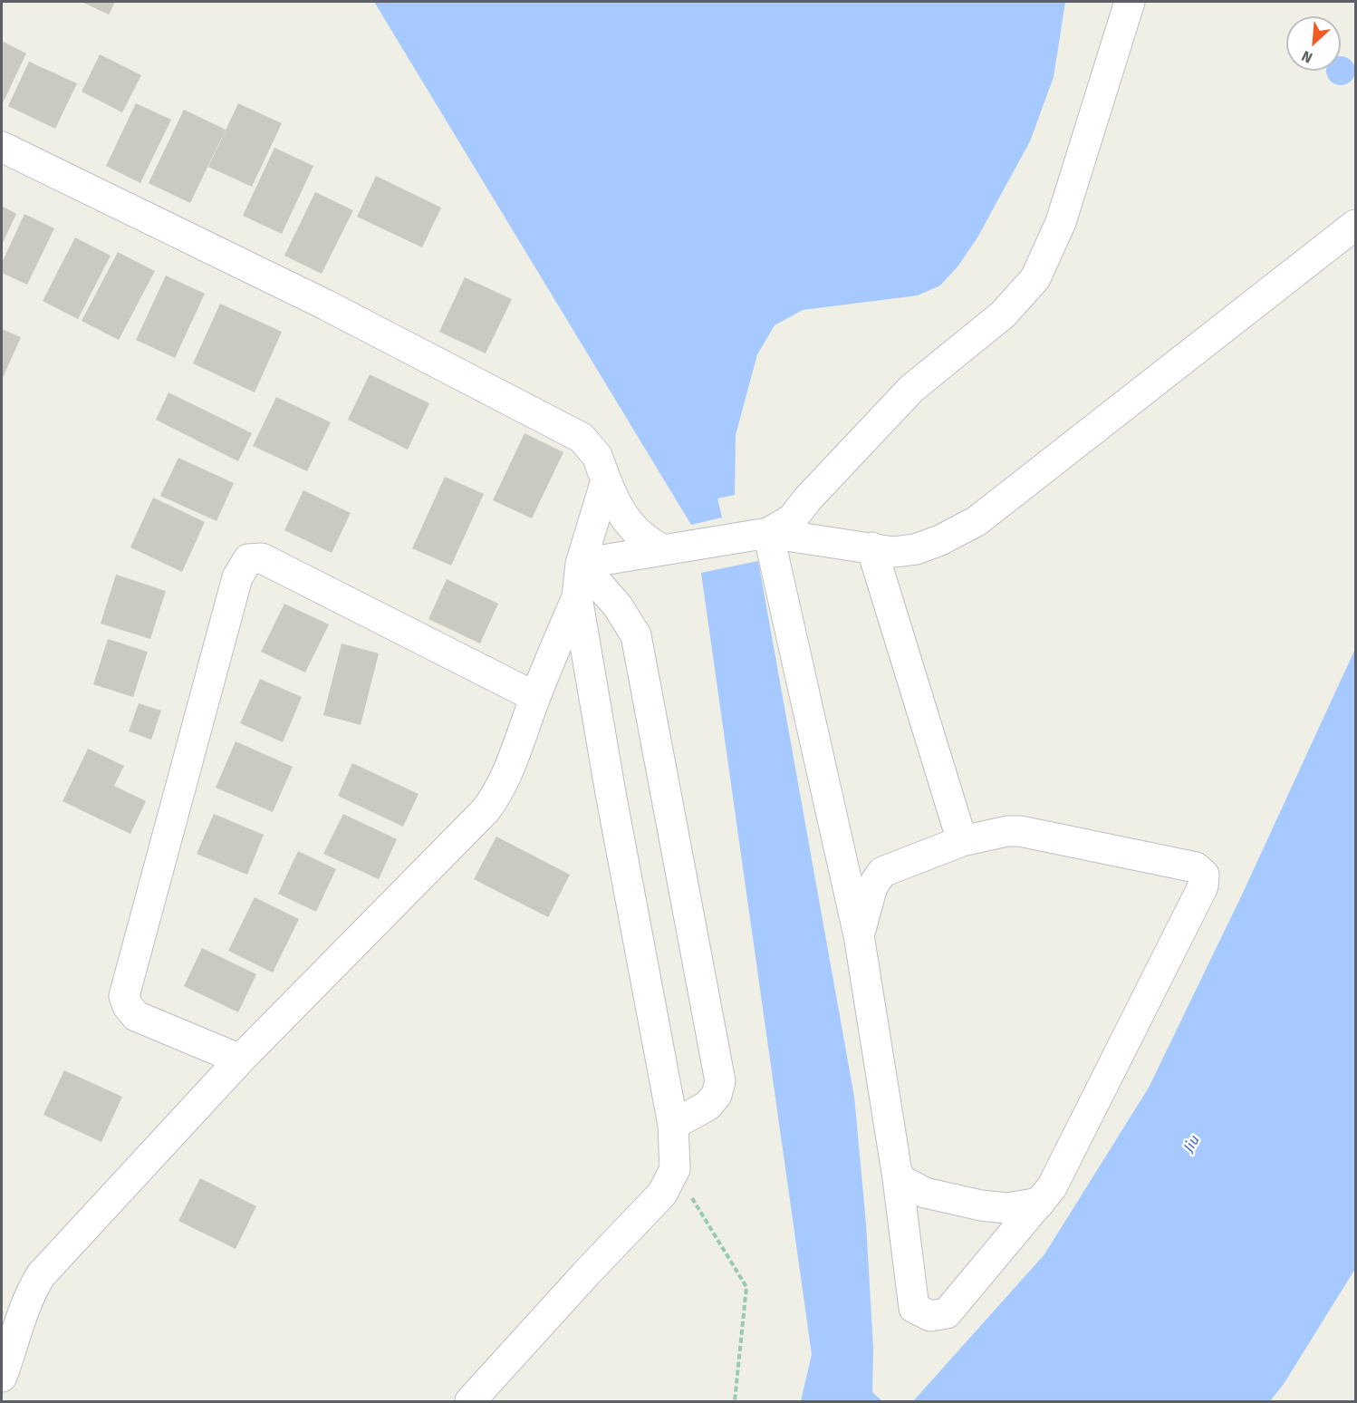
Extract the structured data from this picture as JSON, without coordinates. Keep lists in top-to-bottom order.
{
  "water": ["Jiu"],
  "north": "bottom left"
}
